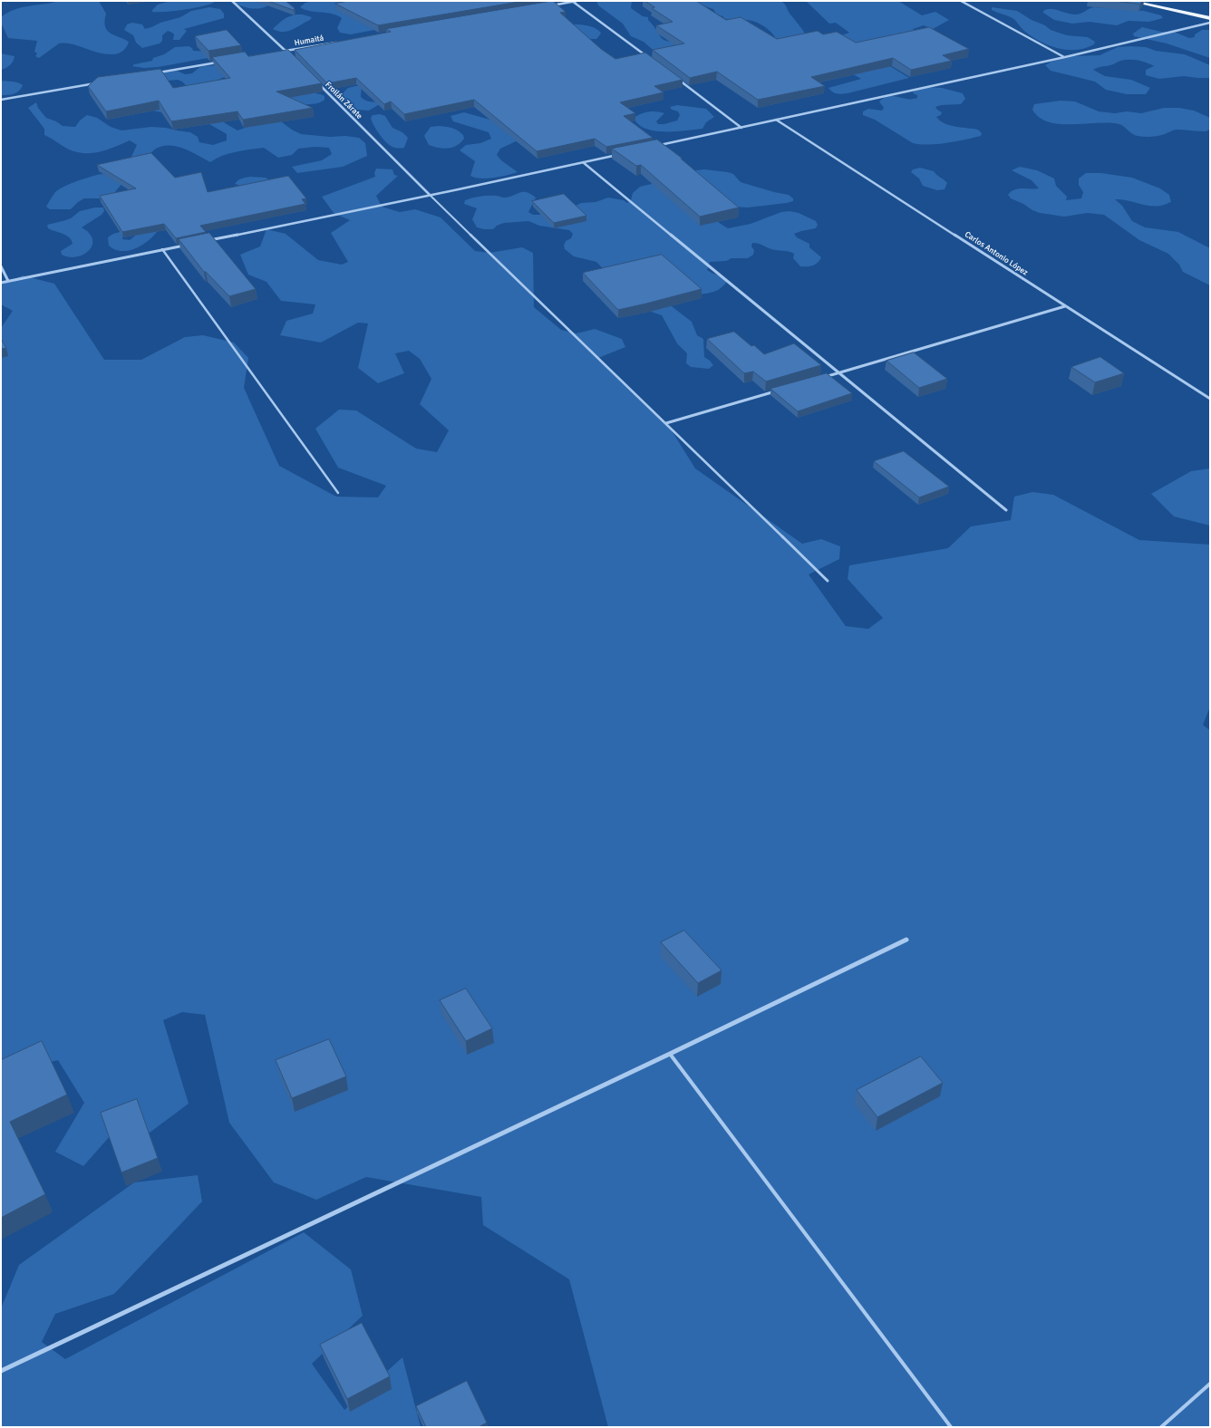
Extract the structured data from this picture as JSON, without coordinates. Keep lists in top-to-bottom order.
{
  "streets": {
    "street": ["Humaitá", "Froilán Zárate", "Carlos Antonio López"]
  }
}
